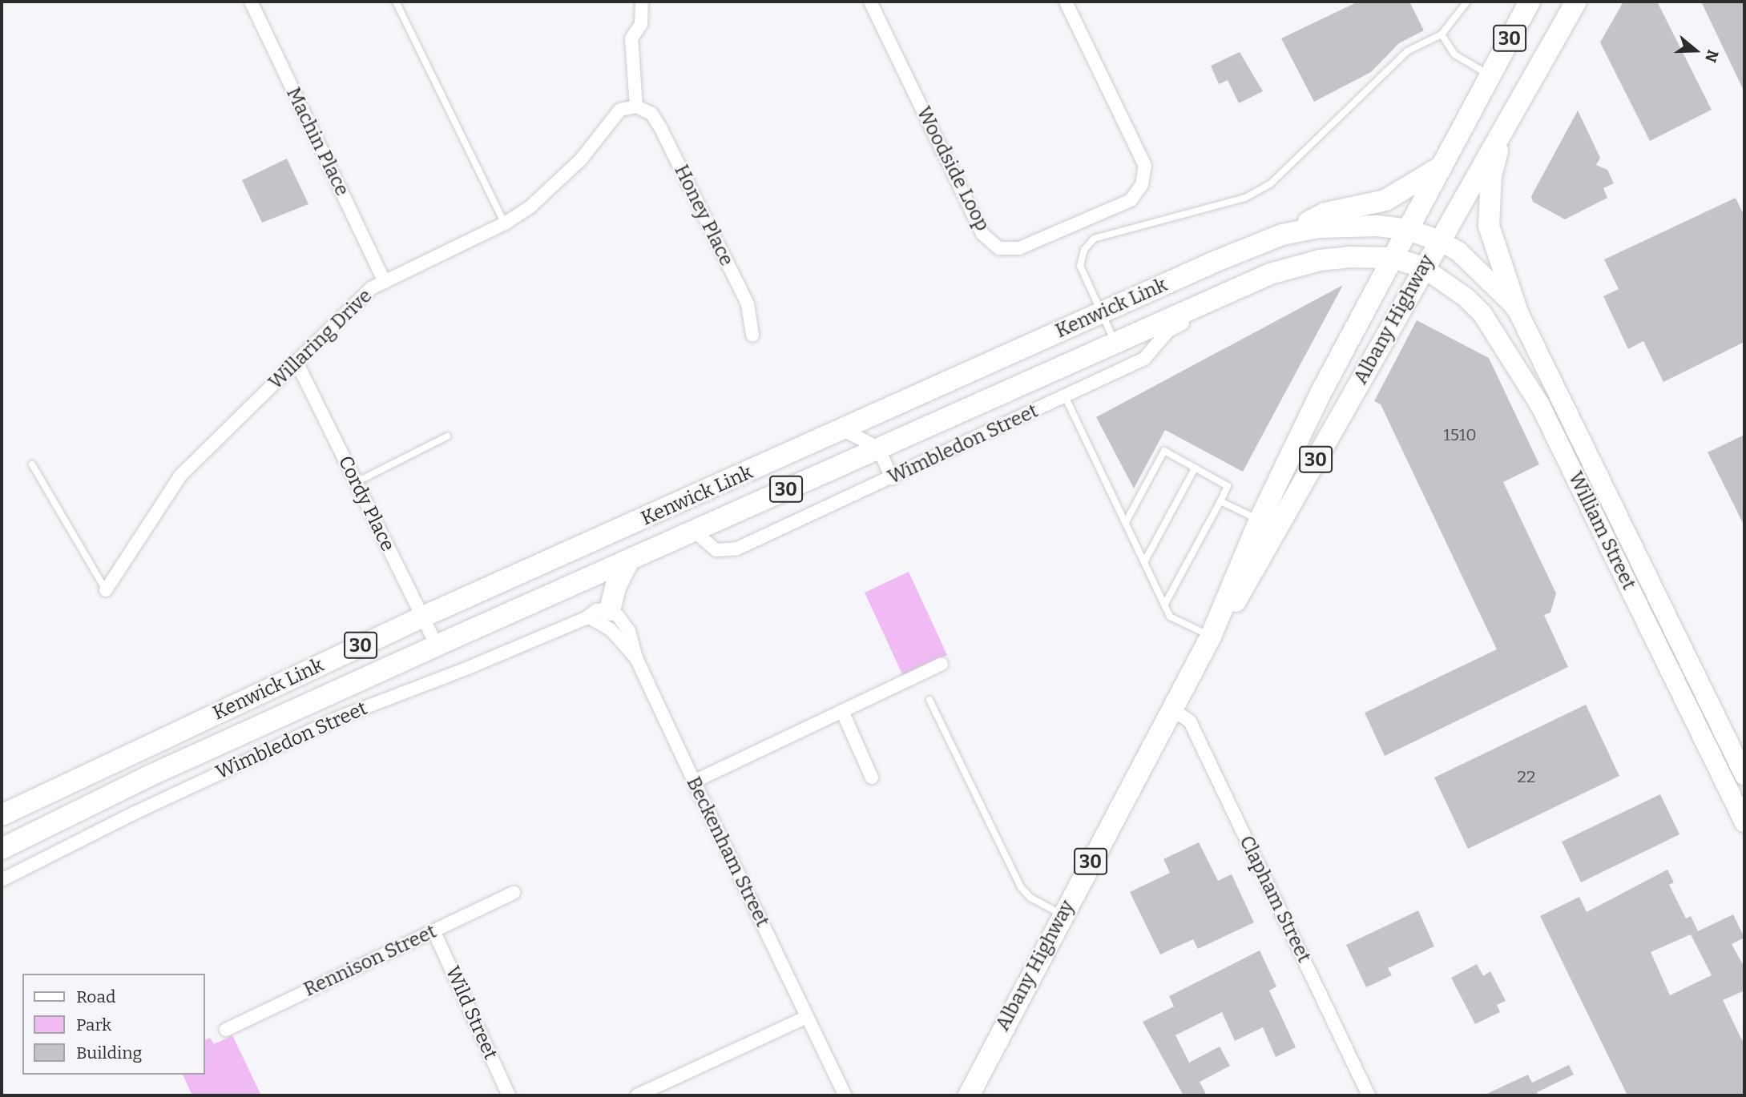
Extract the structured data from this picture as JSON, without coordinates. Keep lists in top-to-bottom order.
{
  "streets": {
    "highway": ["30", "Kenwick Link", "Albany Highway"],
    "main road": ["William Street"],
    "street": [
      "Machin Place",
      "Woodside Loop",
      "Honey Place",
      "Willaring Drive",
      "Wimbledon Street",
      "Cordy Place",
      "Beckenham Street",
      "Clapham Street",
      "Rennison Street",
      "Wild Street"
    ]
  },
  "crossings": [
    ["Machin Place", "Willaring Drive"],
    ["Honey Place", "Willaring Drive"],
    ["Kenwick Link", "Albany Highway"],
    ["Kenwick Link", "Wimbledon Street"],
    ["Kenwick Link", "Cordy Place"],
    ["Kenwick Link", "William Street"],
    ["Albany Highway", "William Street"],
    ["Albany Highway", "Clapham Street"],
    ["Willaring Drive", "Cordy Place"],
    ["Wimbledon Street", "Beckenham Street"],
    ["Rennison Street", "Wild Street"]
  ],
  "house_numbers": ["1510", "22"],
  "legend": ["Road", "Park", "Building"],
  "north": "right"
}
